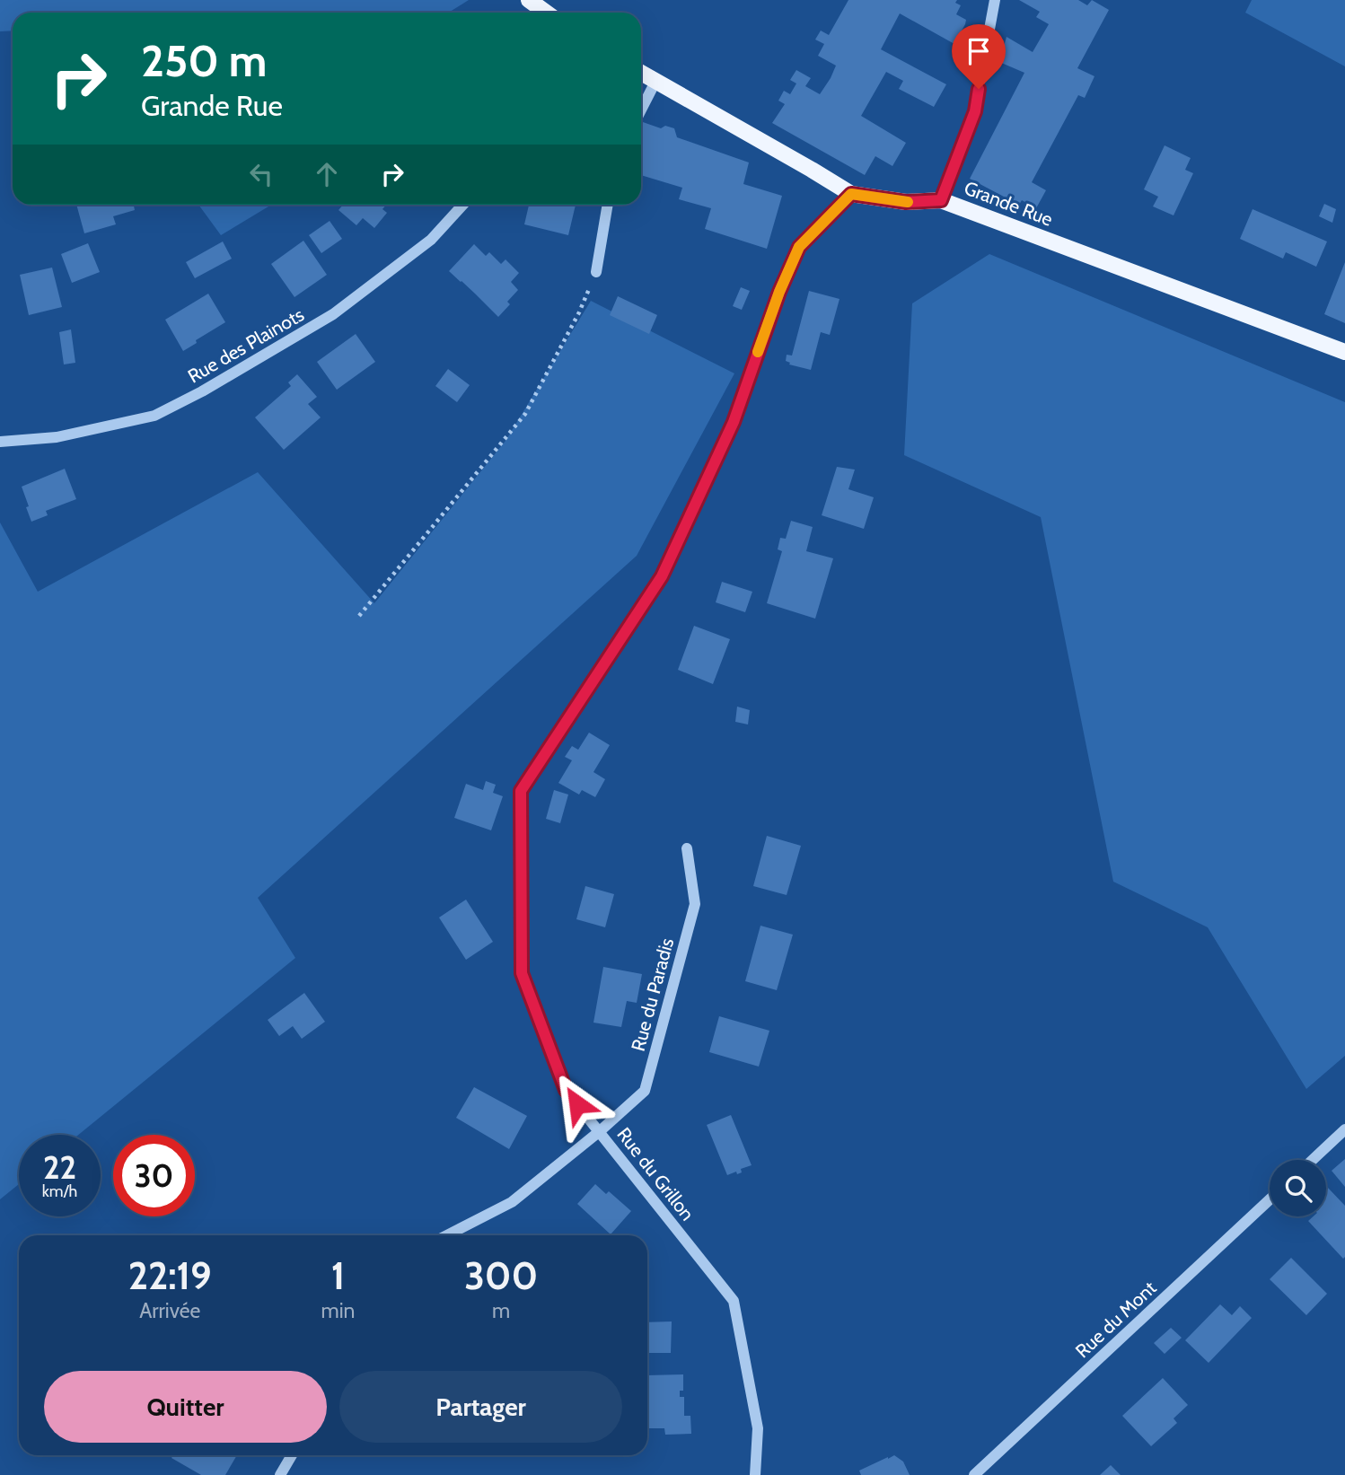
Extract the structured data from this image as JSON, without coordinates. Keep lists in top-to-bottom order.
{
  "streets": {
    "main road": ["Grande Rue"],
    "street": [
      "Rue des Plainots",
      "Rue du Paradis",
      "Rue du Grillon",
      "Rue du Mont"
    ]
  },
  "crossings": [
    ["Grande Rue", "Rue du Grillon"],
    ["Rue du Paradis", "Rue du Grillon"]
  ],
  "page": {
    "turn": ["250 m", "Grande Rue"],
    "speed": "22 km/h",
    "limit": "30",
    "eta": [
      "22:19",
      "Arrivée",
      "1",
      "min",
      "300",
      "m"
    ],
    "buttons": ["Quitter", "Partager"]
  }
}
